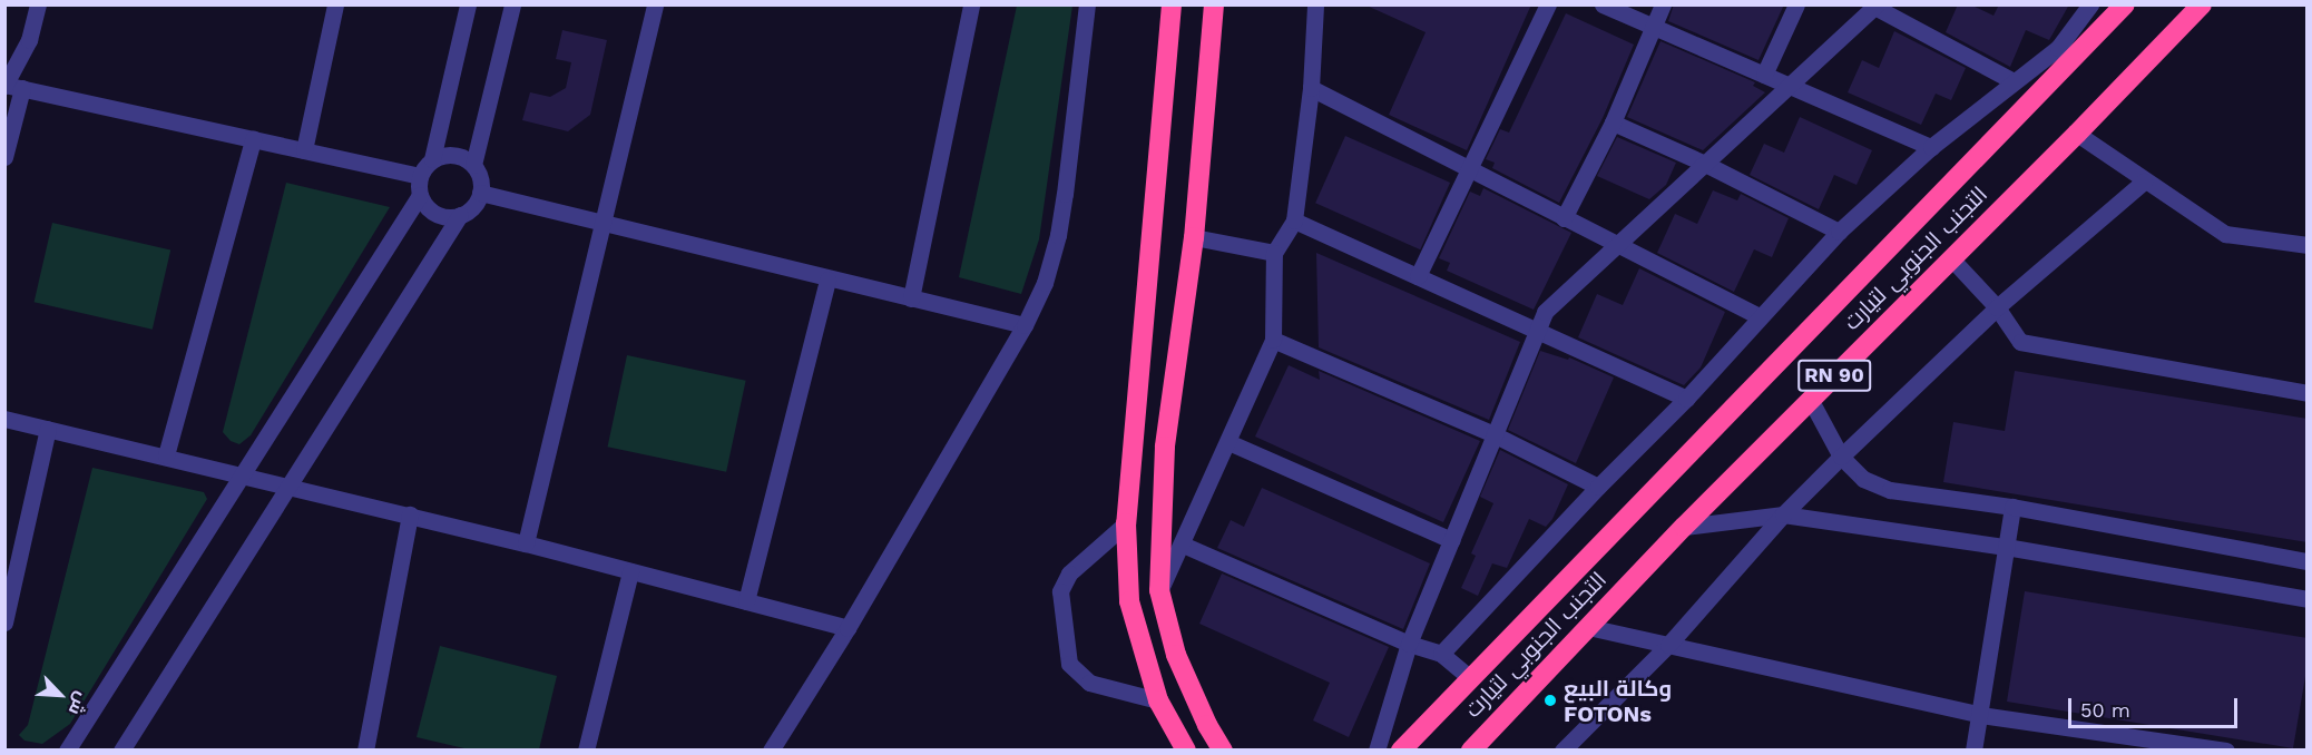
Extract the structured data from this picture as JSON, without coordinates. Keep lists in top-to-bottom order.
{
  "streets": {
    "highway": ["التجنب الجنوبي لتيارت", "RN 90"]
  },
  "places": ["وكالة البيع FOTONs"],
  "scale_bar": "50 m",
  "north": "bottom right"
}
